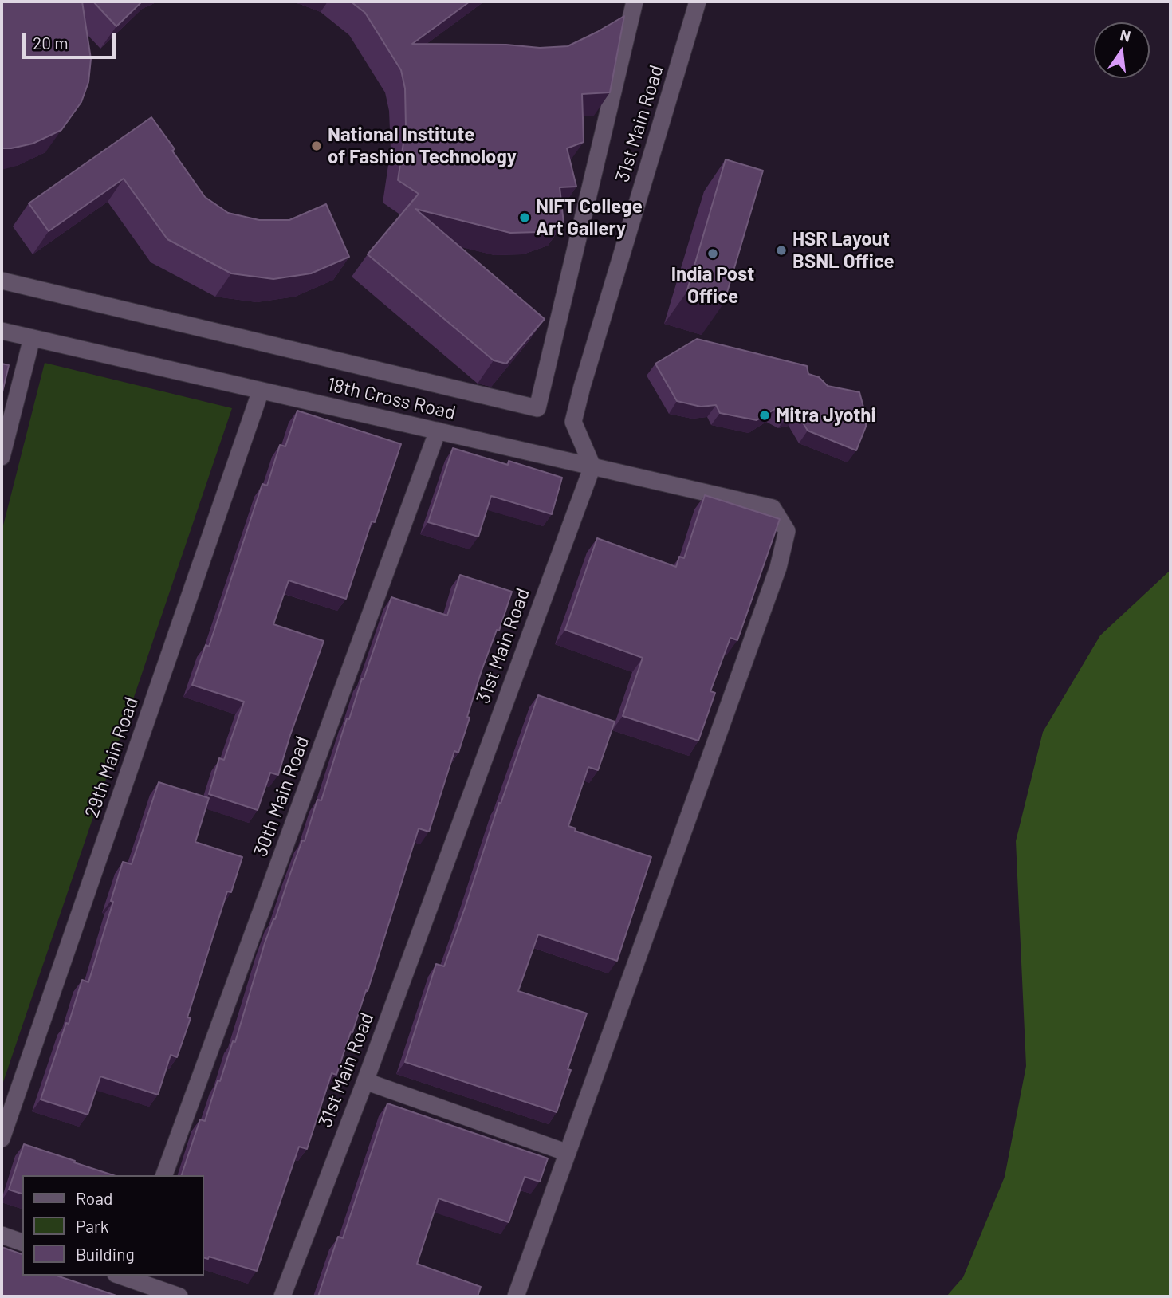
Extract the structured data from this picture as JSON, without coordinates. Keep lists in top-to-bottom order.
{
  "streets": {
    "street": [
      "31st Main Road",
      "18th Cross Road",
      "29th Main Road",
      "30th Main Road"
    ]
  },
  "crossings": [
    ["31st Main Road", "18th Cross Road"],
    ["18th Cross Road", "29th Main Road"],
    ["18th Cross Road", "30th Main Road"]
  ],
  "places": [
    "National Institute of Fashion Technology",
    "NIFT College Art Gallery",
    "HSR Layout BSNL Office",
    "India Post Office",
    "Mitra Jyothi"
  ],
  "legend": ["Road", "Park", "Building"],
  "scale_bar": "20 m",
  "north": "top"
}
